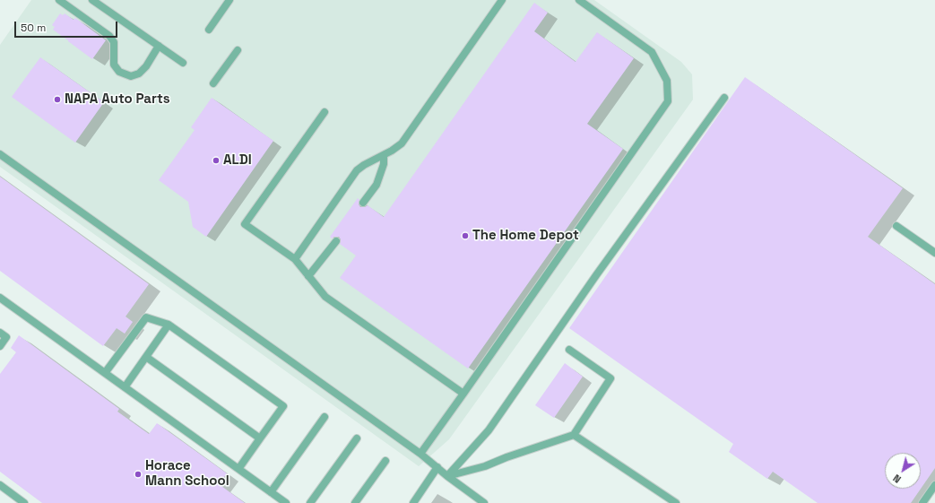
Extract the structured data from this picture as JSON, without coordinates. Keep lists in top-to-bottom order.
{
  "places": [
    "NAPA Auto Parts",
    "ALDI",
    "The Home Depot",
    "Horace Mann School"
  ],
  "scale_bar": "50 m",
  "north": "bottom left"
}
